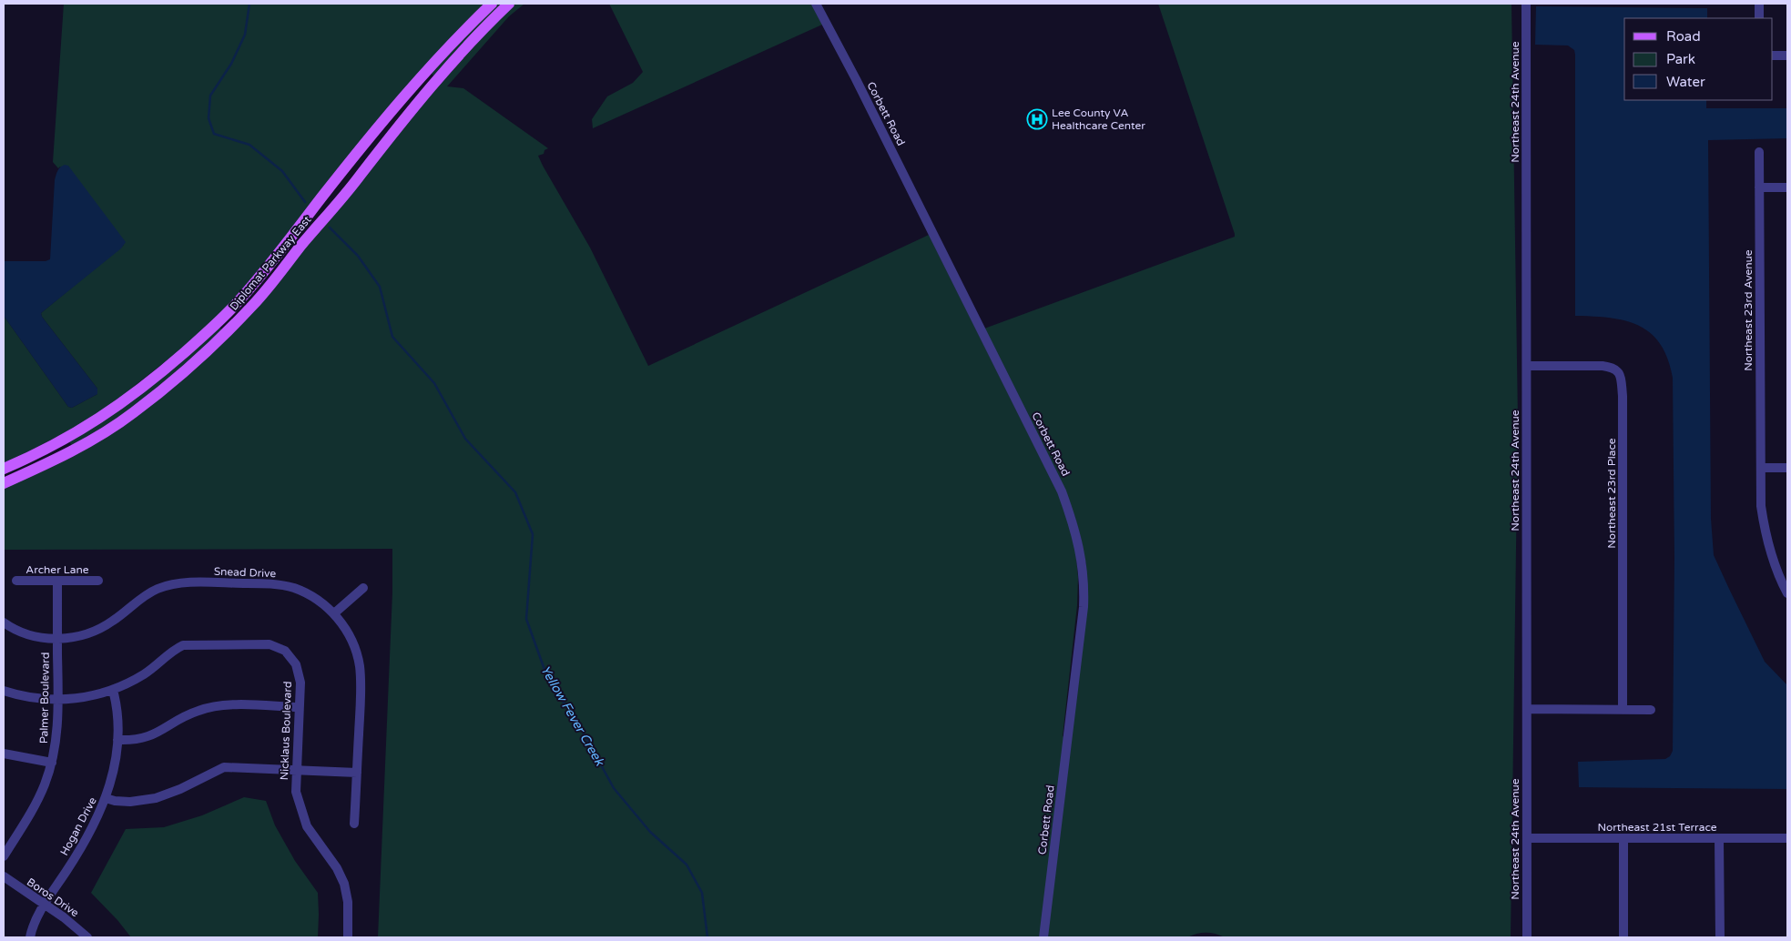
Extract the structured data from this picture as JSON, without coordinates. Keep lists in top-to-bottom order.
{
  "streets": {
    "main road": ["Diplomat Parkway East"],
    "street": [
      "Northeast 24th Avenue",
      "Corbett Road",
      "Northeast 23rd Avenue",
      "Northeast 23rd Place",
      "Archer Lane",
      "Snead Drive",
      "Palmer Boulevard",
      "Nicklaus Boulevard",
      "Hogan Drive",
      "Northeast 21st Terrace",
      "Boros Drive"
    ]
  },
  "crossings": [
    ["Northeast 24th Avenue", "Northeast 23rd Place"],
    ["Northeast 24th Avenue", "Northeast 21st Terrace"],
    ["Archer Lane", "Palmer Boulevard"],
    ["Snead Drive", "Palmer Boulevard"],
    ["Palmer Boulevard", "Nicklaus Boulevard"],
    ["Nicklaus Boulevard", "Hogan Drive"],
    ["Hogan Drive", "Boros Drive"]
  ],
  "water": ["Yellow Fever Creek"],
  "places": {
    "hospital": ["Lee County VA Healthcare Center"]
  },
  "legend": ["Road", "Park", "Water"]
}
